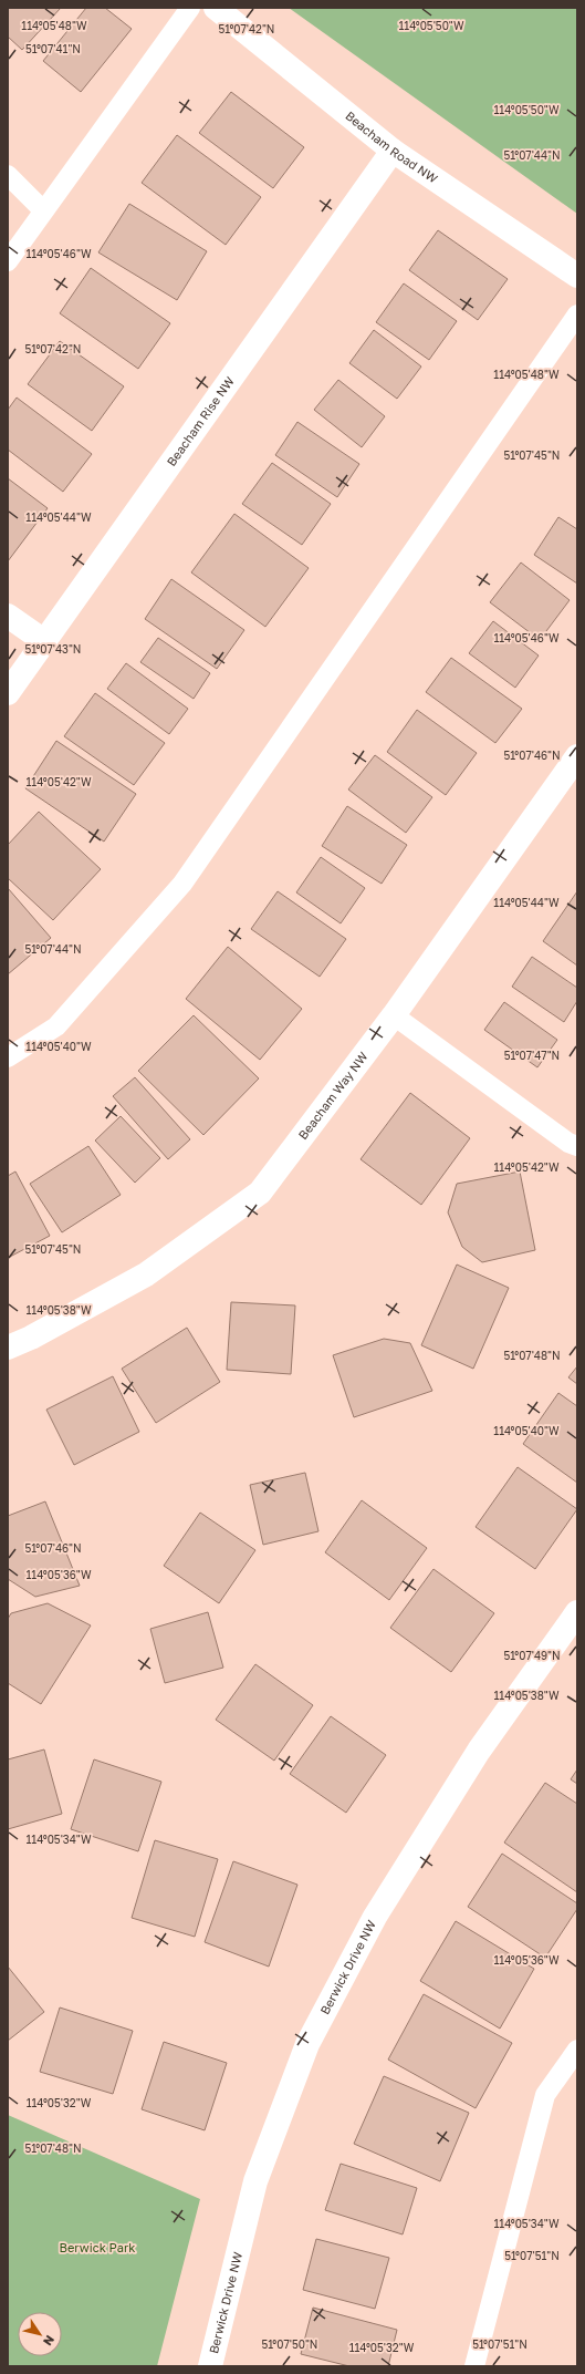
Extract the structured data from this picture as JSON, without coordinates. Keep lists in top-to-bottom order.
{
  "streets": {
    "street": [
      "Beacham Road NW",
      "Beacham Rise NW",
      "Beacham Way NW",
      "Berwick Drive NW"
    ]
  },
  "crossings": [
    ["Beacham Road NW", "Beacham Rise NW"]
  ],
  "parks": ["Berwick Park"],
  "north": "bottom right",
  "coordinates": [
    "114°05'48\"W",
    "114°05'50\"W",
    "51°07'42\"N",
    "51°07'41\"N",
    "51°07'44\"N",
    "114°05'46\"W",
    "51°07'45\"N",
    "114°05'44\"W",
    "51°07'43\"N",
    "51°07'46\"N",
    "114°05'42\"W",
    "114°05'40\"W",
    "51°07'47\"N",
    "114°05'38\"W",
    "51°07'48\"N",
    "114°05'36\"W",
    "51°07'49\"N",
    "114°05'34\"W",
    "114°05'32\"W",
    "51°07'51\"N",
    "51°07'50\"N"
  ]
}
